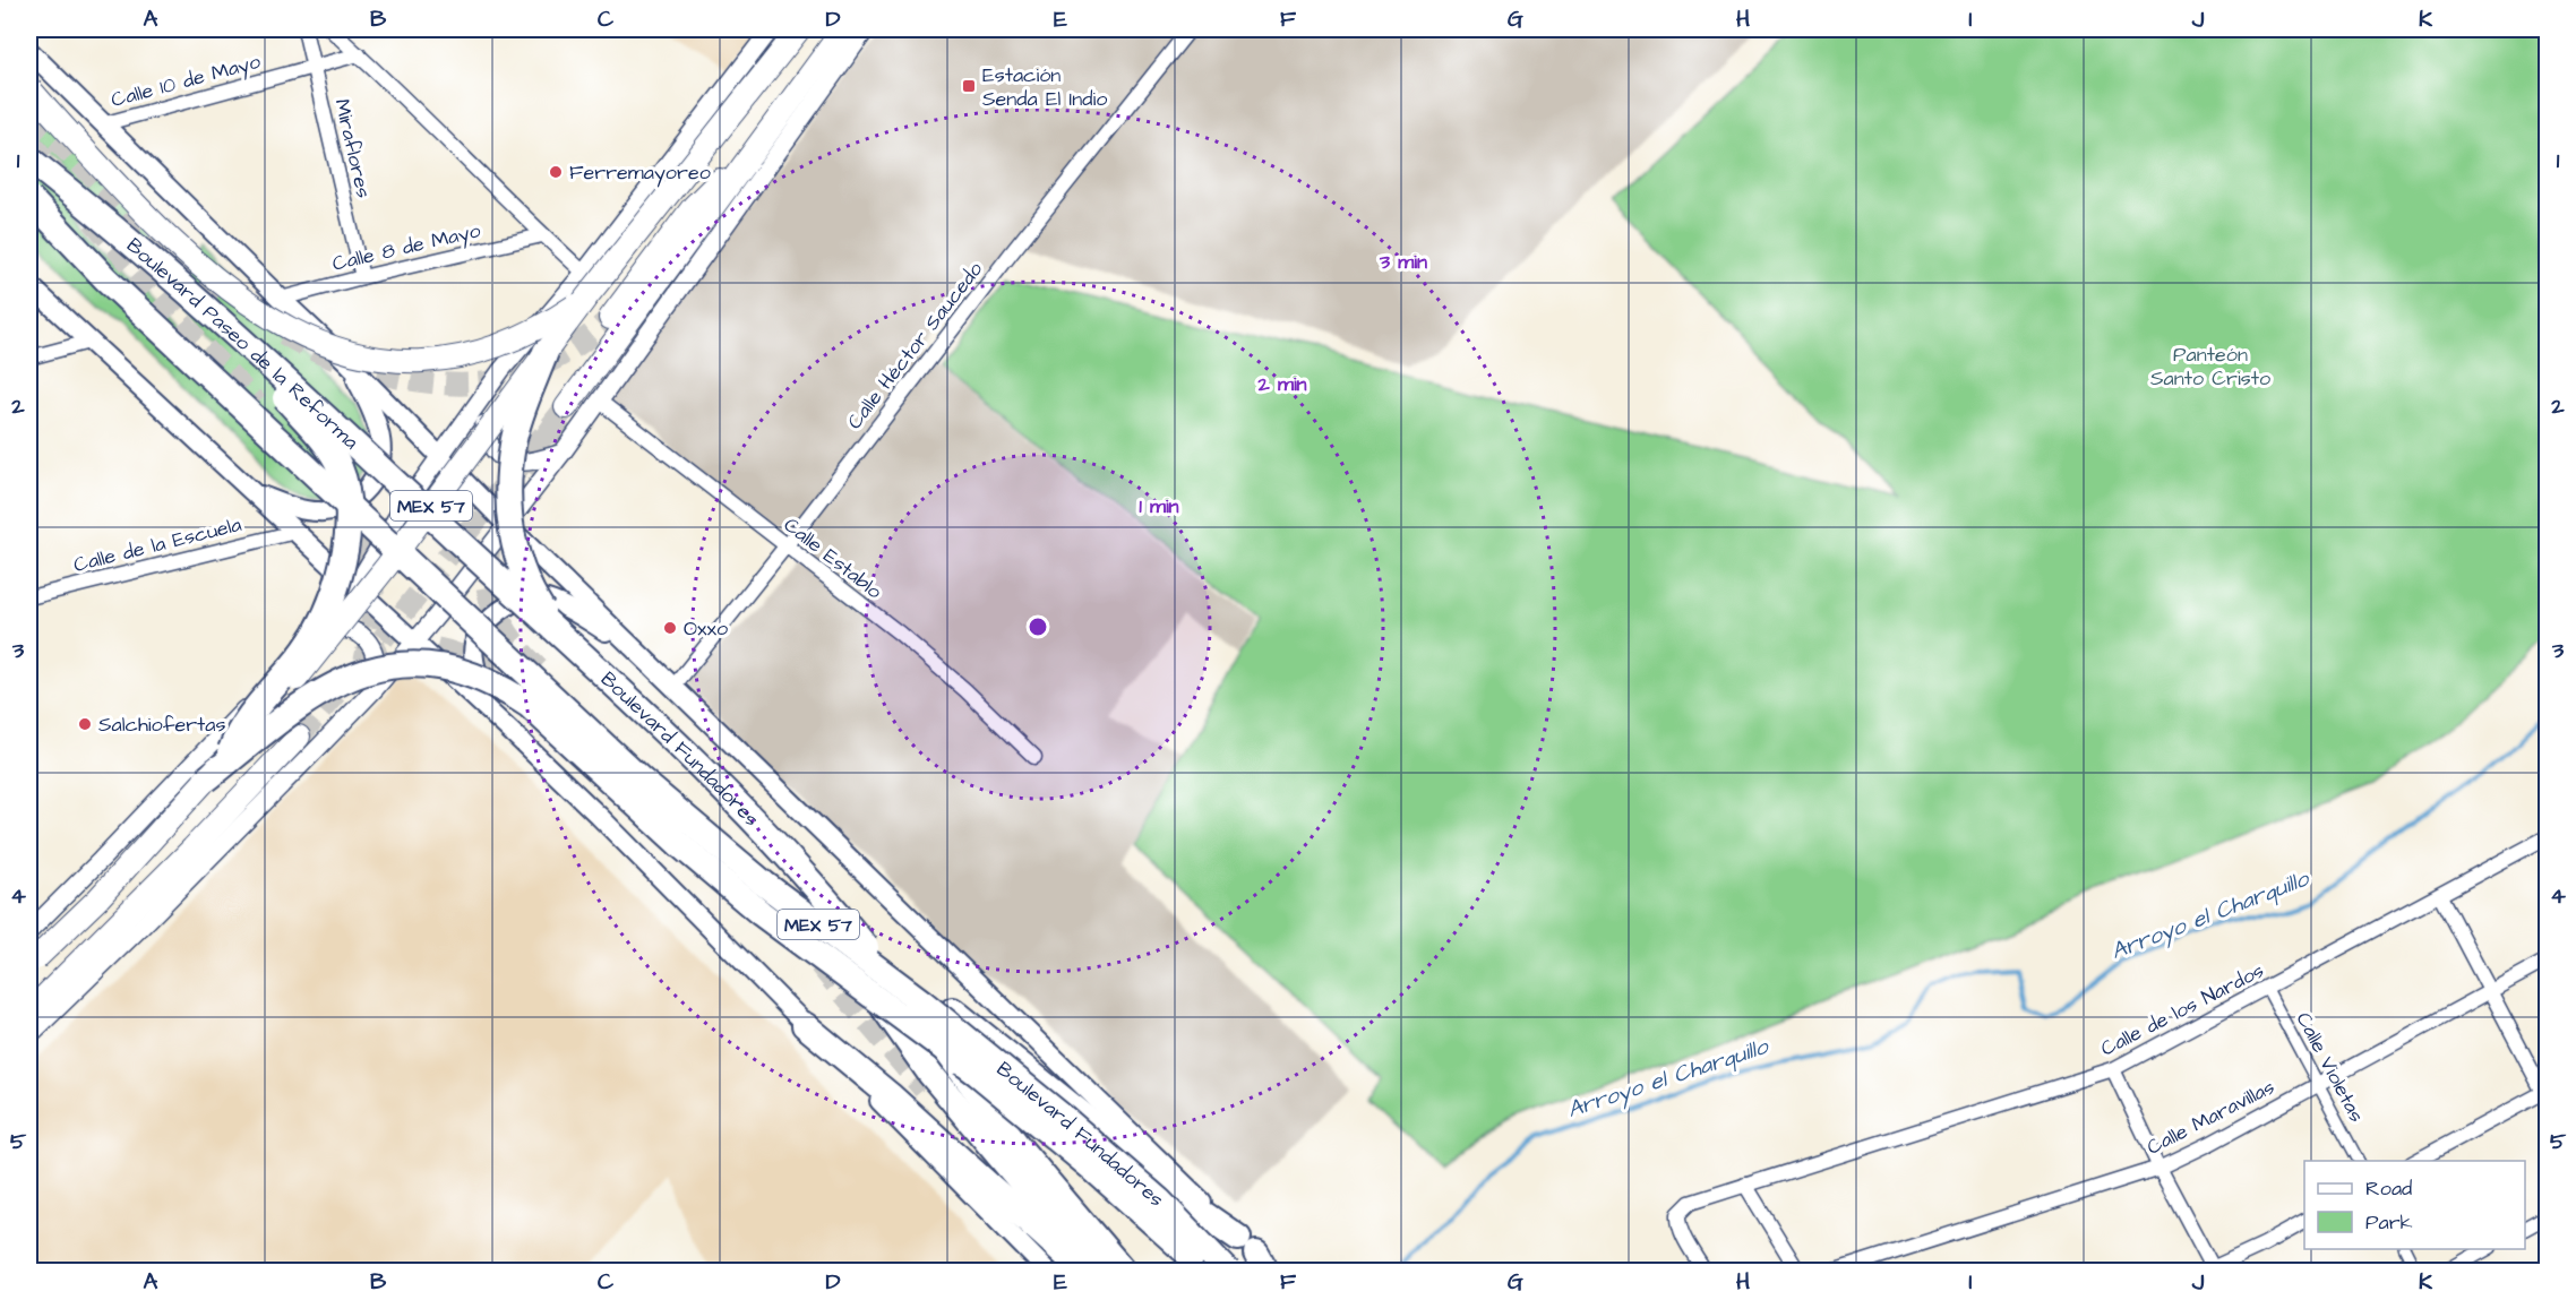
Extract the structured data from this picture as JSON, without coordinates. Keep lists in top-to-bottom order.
{
  "streets": {
    "highway": ["Boulevard Paseo de la Reforma", "MEX 57", "Boulevard Fundadores"],
    "street": [
      "Calle 10 de Mayo",
      "Miraflores",
      "Calle 8 de Mayo",
      "Calle Héctor Saucedo",
      "Calle de la Escuela",
      "Calle Establo",
      "Calle de los Nardos",
      "Calle Violetas",
      "Calle Maravillas"
    ]
  },
  "crossings": [
    ["Calle 10 de Mayo", "Miraflores"],
    ["Miraflores", "Calle 8 de Mayo"],
    ["Boulevard Paseo de la Reforma", "Boulevard Fundadores"],
    ["Calle Héctor Saucedo", "Calle Establo"],
    ["Calle de los Nardos", "Calle Violetas"],
    ["Calle Violetas", "Calle Maravillas"]
  ],
  "water": ["Arroyo el Charquillo"],
  "parks": ["Panteón Santo Cristo"],
  "places": {
    "transit": ["Estación Senda El Indio"],
    "other": ["Ferremayoreo", "Oxxo", "Salchiofertas"]
  },
  "legend": ["Road", "Park"],
  "grid": {
    "columns": [
      "A",
      "B",
      "C",
      "D",
      "E",
      "F",
      "G",
      "H",
      "I",
      "J",
      "K"
    ],
    "rows": [
      "1",
      "2",
      "3",
      "4",
      "5"
    ]
  },
  "rings": ["3 min", "2 min", "1 min"]
}
